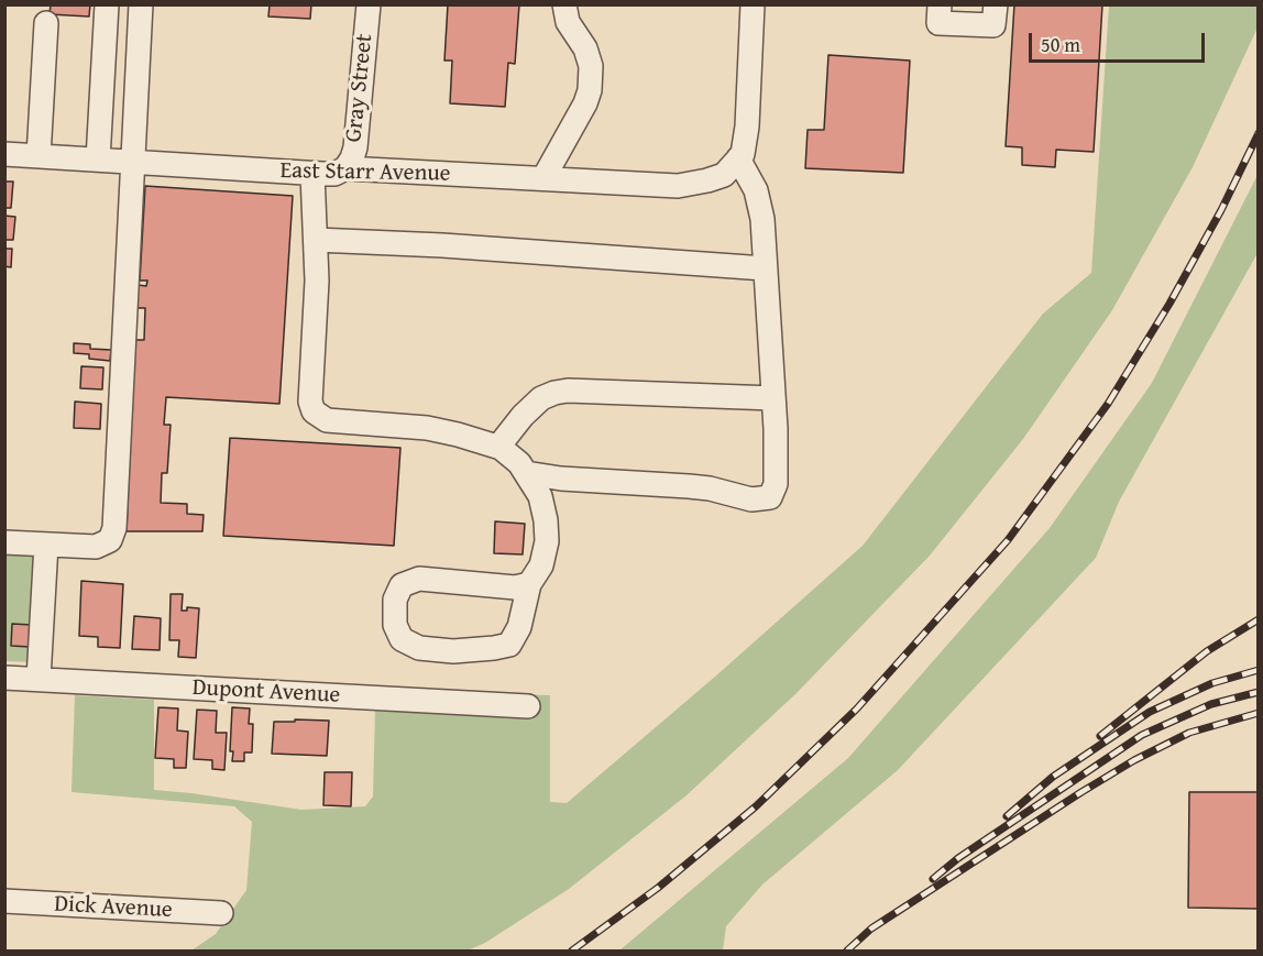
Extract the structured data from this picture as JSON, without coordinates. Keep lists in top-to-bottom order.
{
  "streets": {
    "street": [
      "Gray Street",
      "East Starr Avenue",
      "Dupont Avenue",
      "Dick Avenue"
    ]
  },
  "crossings": [
    ["Gray Street", "East Starr Avenue"]
  ],
  "scale_bar": "50 m"
}
